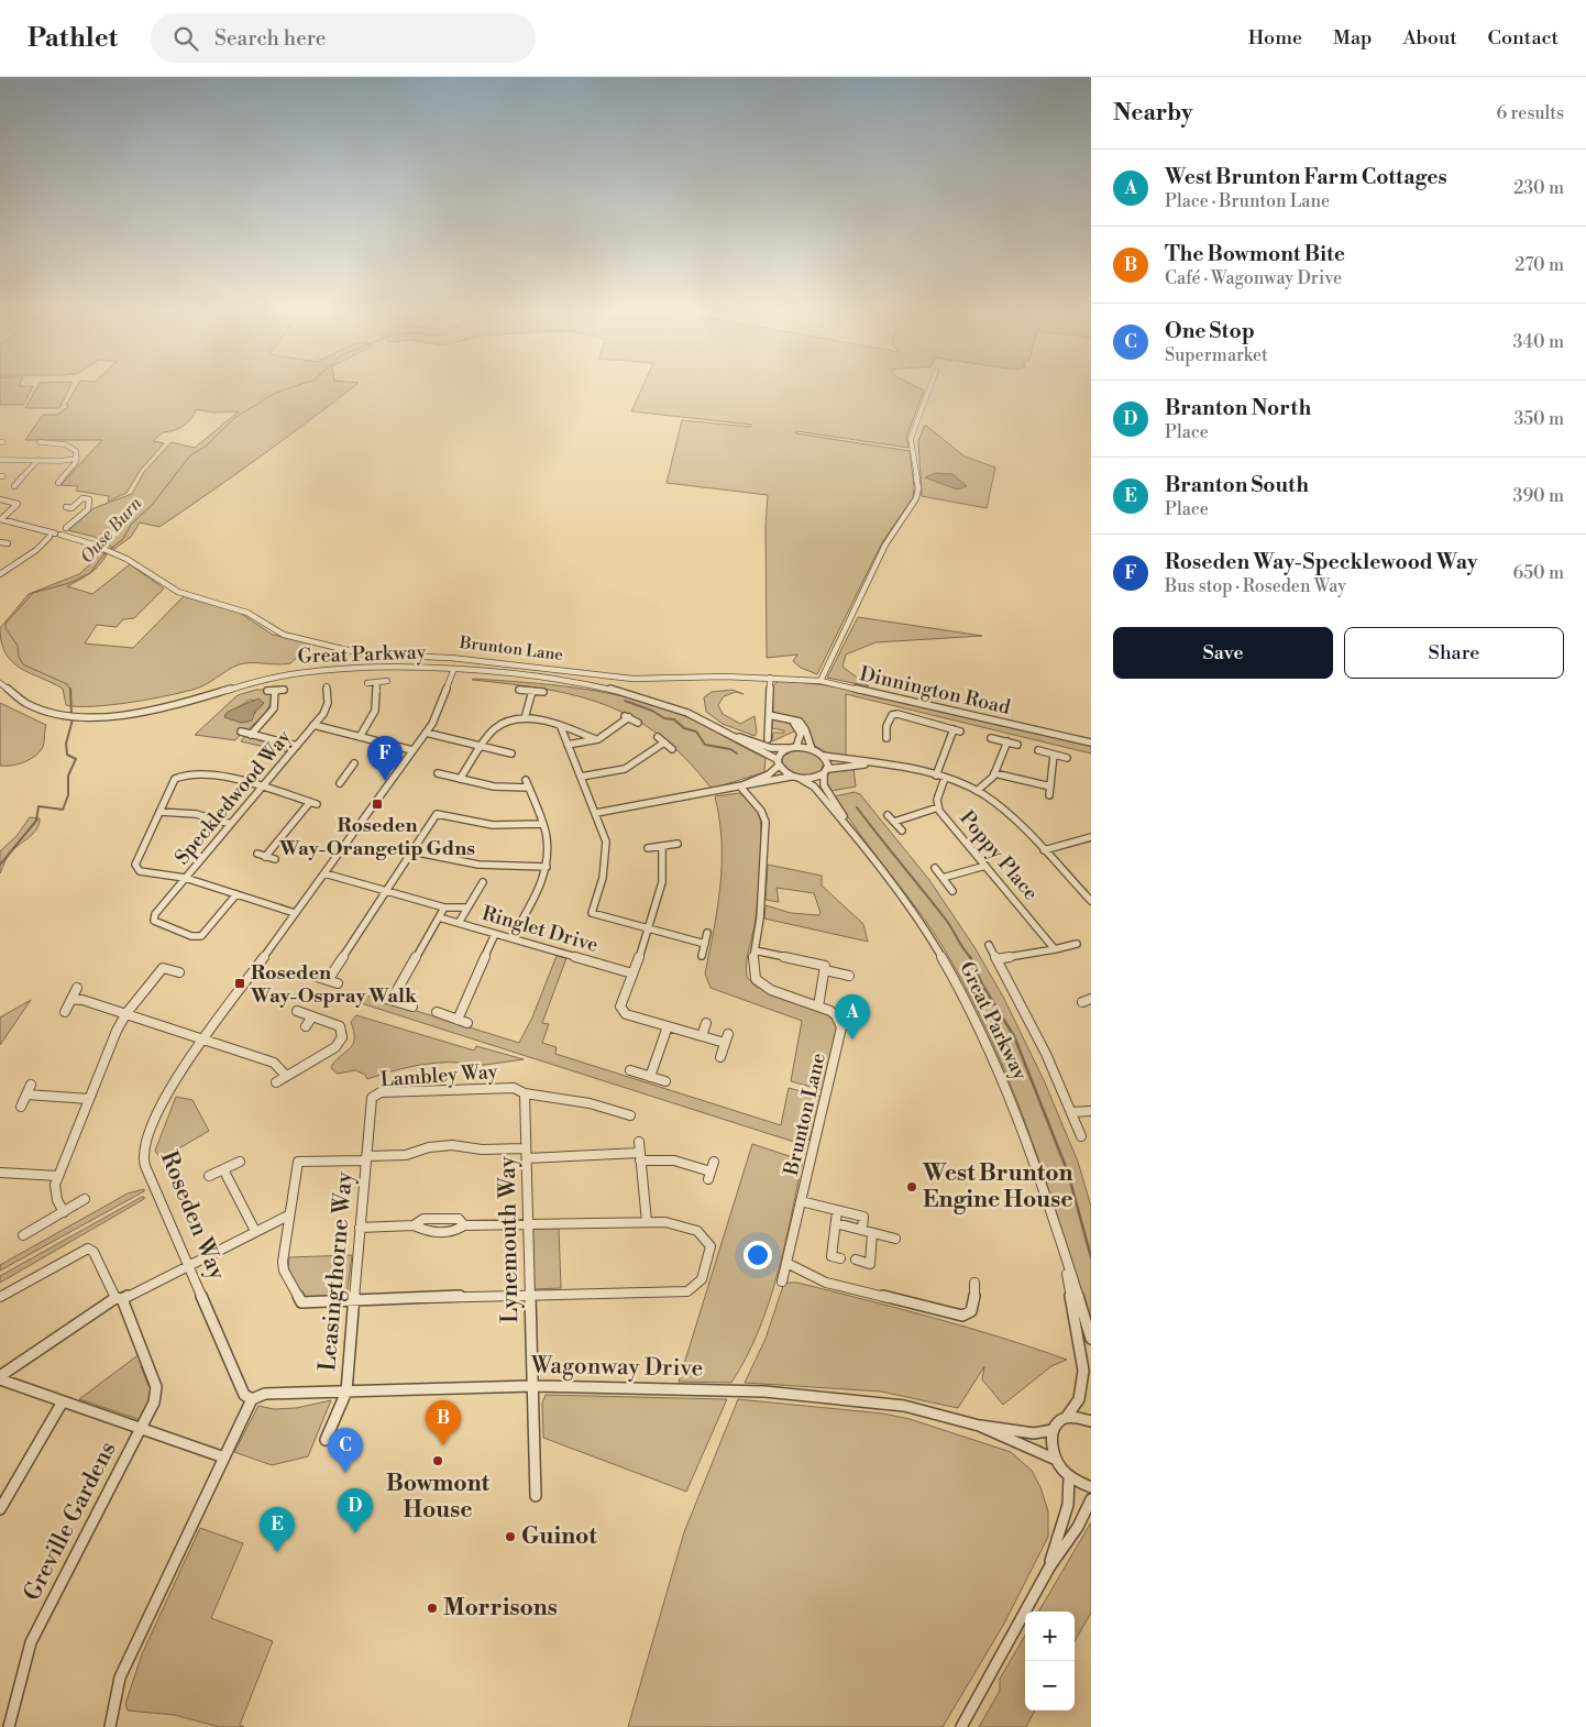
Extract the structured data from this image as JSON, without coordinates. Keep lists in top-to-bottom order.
{
  "streets": {
    "street": [
      "Brunton Lane",
      "Great Parkway",
      "Dinnington Road",
      "Speckledwood Way",
      "Poppy Place",
      "Ringlet Drive",
      "Lambley Way",
      "Roseden Way",
      "Lynemouth Way",
      "Leasingthorne Way",
      "Wagonway Drive",
      "Greville Gardens"
    ]
  },
  "crossings": [
    ["Brunton Lane", "Dinnington Road"],
    ["Great Parkway", "Roseden Way"],
    ["Great Parkway", "Wagonway Drive"],
    ["Speckledwood Way", "Roseden Way"],
    ["Lambley Way", "Lynemouth Way"],
    ["Lambley Way", "Leasingthorne Way"],
    ["Roseden Way", "Wagonway Drive"],
    ["Lynemouth Way", "Wagonway Drive"],
    ["Leasingthorne Way", "Wagonway Drive"]
  ],
  "water": ["Ouse Burn"],
  "places": {
    "transit": ["Roseden Way-Orangetip Gdns", "Roseden Way-Ospray Walk"],
    "other": [
      "West Brunton Engine House",
      "Bowmont House",
      "Guinot",
      "Morrisons"
    ]
  },
  "page": {
    "header": "Pathlet",
    "search": "Search here",
    "nav": [
      "Home",
      "Map",
      "About",
      "Contact"
    ],
    "heading": ["Nearby", "6 results"],
    "list": [
      {
        "mark": "A",
        "name": "West Brunton Farm Cottages",
        "note": "Place · Brunton Lane",
        "value": "230 m"
      },
      {
        "mark": "B",
        "name": "The Bowmont Bite",
        "note": "Café · Wagonway Drive",
        "value": "270 m"
      },
      {
        "mark": "C",
        "name": "One Stop",
        "note": "Supermarket",
        "value": "340 m"
      },
      {
        "mark": "D",
        "name": "Branton North",
        "note": "Place",
        "value": "350 m"
      },
      {
        "mark": "E",
        "name": "Branton South",
        "note": "Place",
        "value": "390 m"
      },
      {
        "mark": "F",
        "name": "Roseden Way-Specklewood Way",
        "note": "Bus stop · Roseden Way",
        "value": "650 m"
      }
    ],
    "buttons": ["Save", "Share"],
    "pins": [
      "F",
      "A",
      "B",
      "C",
      "D",
      "E"
    ],
    "map_buttons": ["+", "−"]
  }
}
